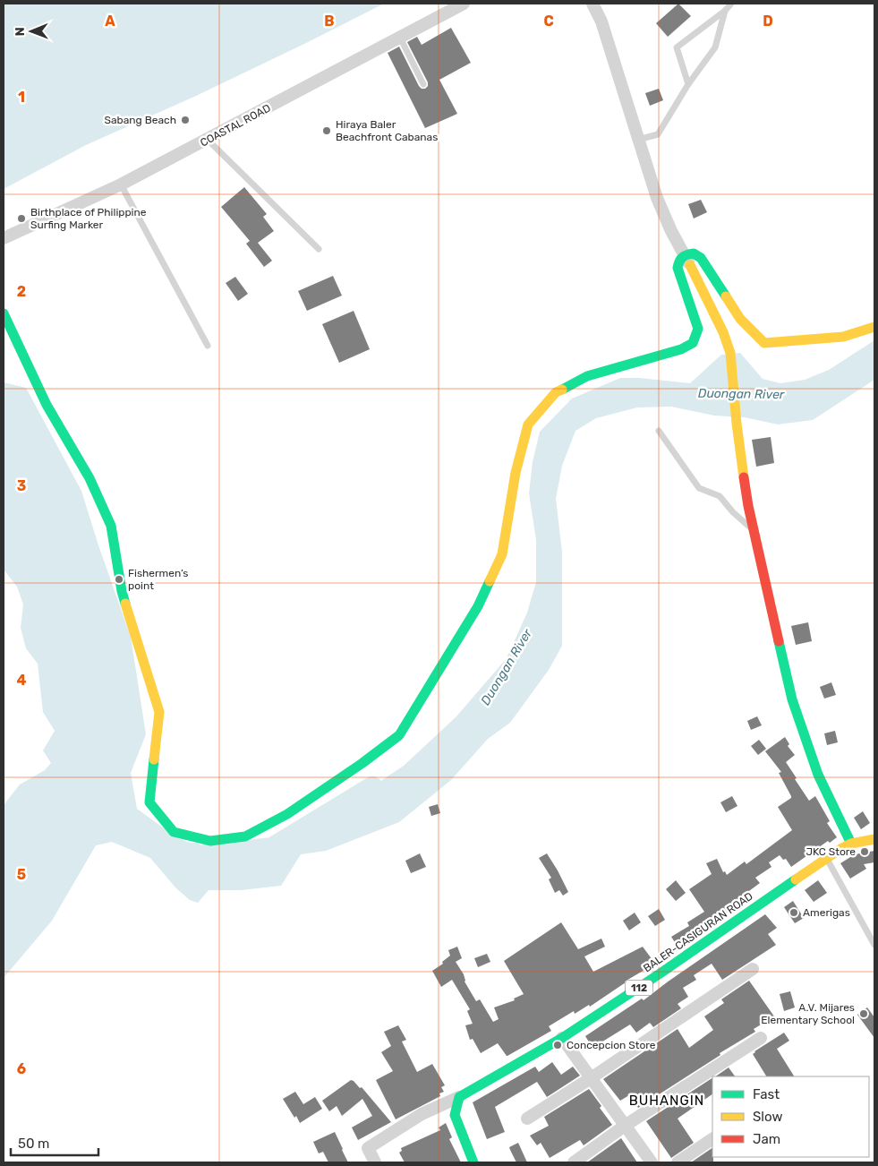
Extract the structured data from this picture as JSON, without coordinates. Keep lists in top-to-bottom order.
{
  "streets": {
    "street": ["COASTAL ROAD", "BALER-CASIGURAN ROAD", "112"]
  },
  "districts": ["BUHANGIN"],
  "water": ["Duongan River"],
  "places": [
    "Sabang Beach",
    "Hiraya Baler Beachfront Cabanas",
    "Birthplace of Philippine Surfing Marker",
    "Fishermen’s point",
    "JKC Store",
    "Amerigas",
    "A.V. Mijares Elementary School",
    "Concepcion Store"
  ],
  "legend": ["Fast", "Slow", "Jam"],
  "scale_bar": "50 m",
  "north": "left",
  "grid": {
    "columns": [
      "A",
      "B",
      "C",
      "D"
    ],
    "rows": [
      "1",
      "2",
      "3",
      "4",
      "5",
      "6"
    ]
  }
}
